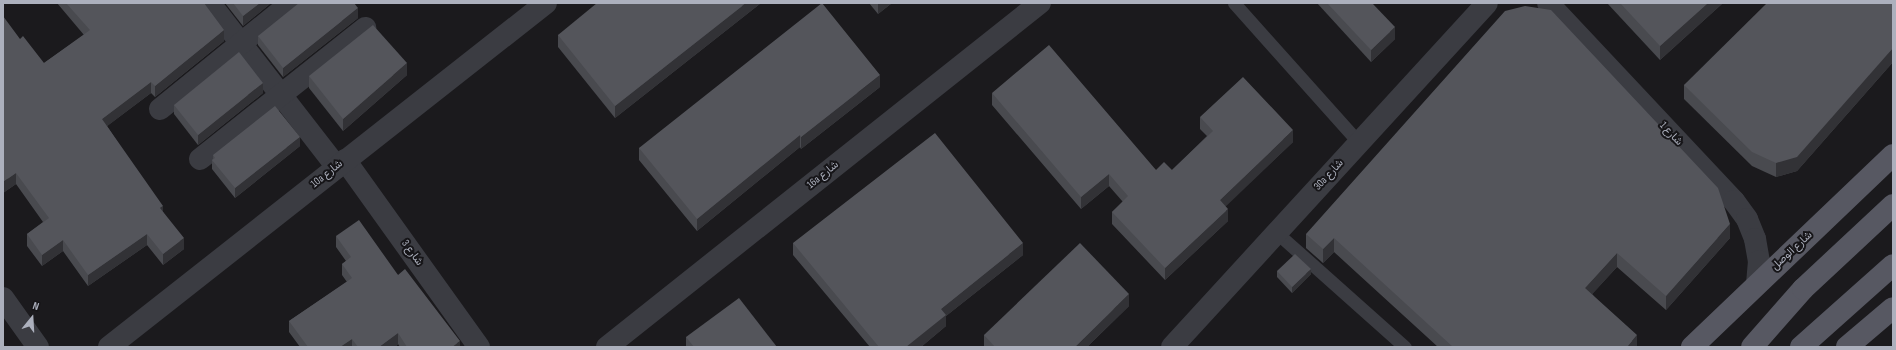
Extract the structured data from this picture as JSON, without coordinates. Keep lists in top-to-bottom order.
{
  "streets": {
    "main road": ["شارع الوصل"],
    "street": [
      "شارع 1",
      "10a شارع",
      "16a شارع",
      "30a شارع",
      "شارع 3"
    ]
  },
  "crossings": [
    ["شارع 1", "شارع الوصل"],
    ["10a شارع", "شارع 3"]
  ],
  "north": "top"
}
